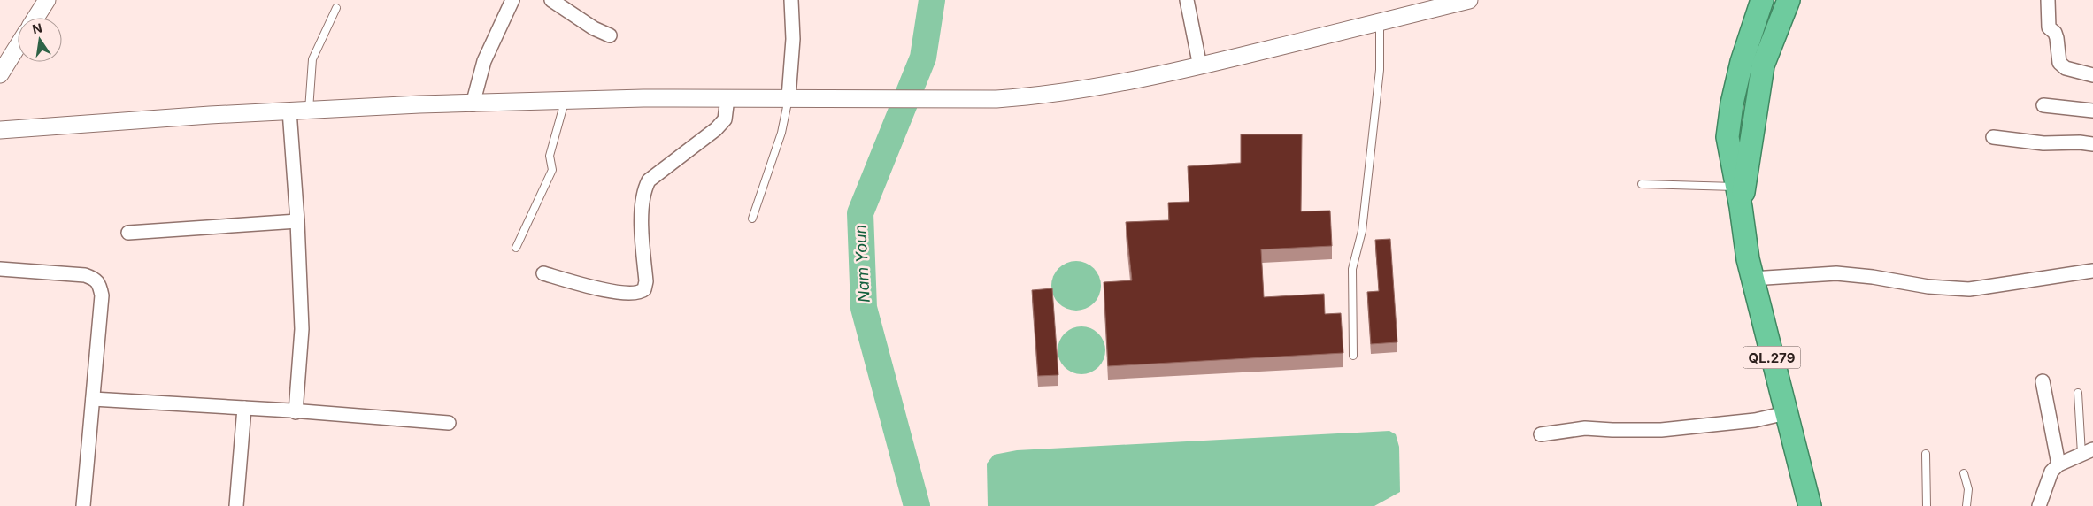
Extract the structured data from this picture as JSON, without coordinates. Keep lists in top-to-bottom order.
{
  "streets": {
    "highway": ["QL.279"]
  },
  "water": ["Nam Youn"],
  "north": "top"
}
